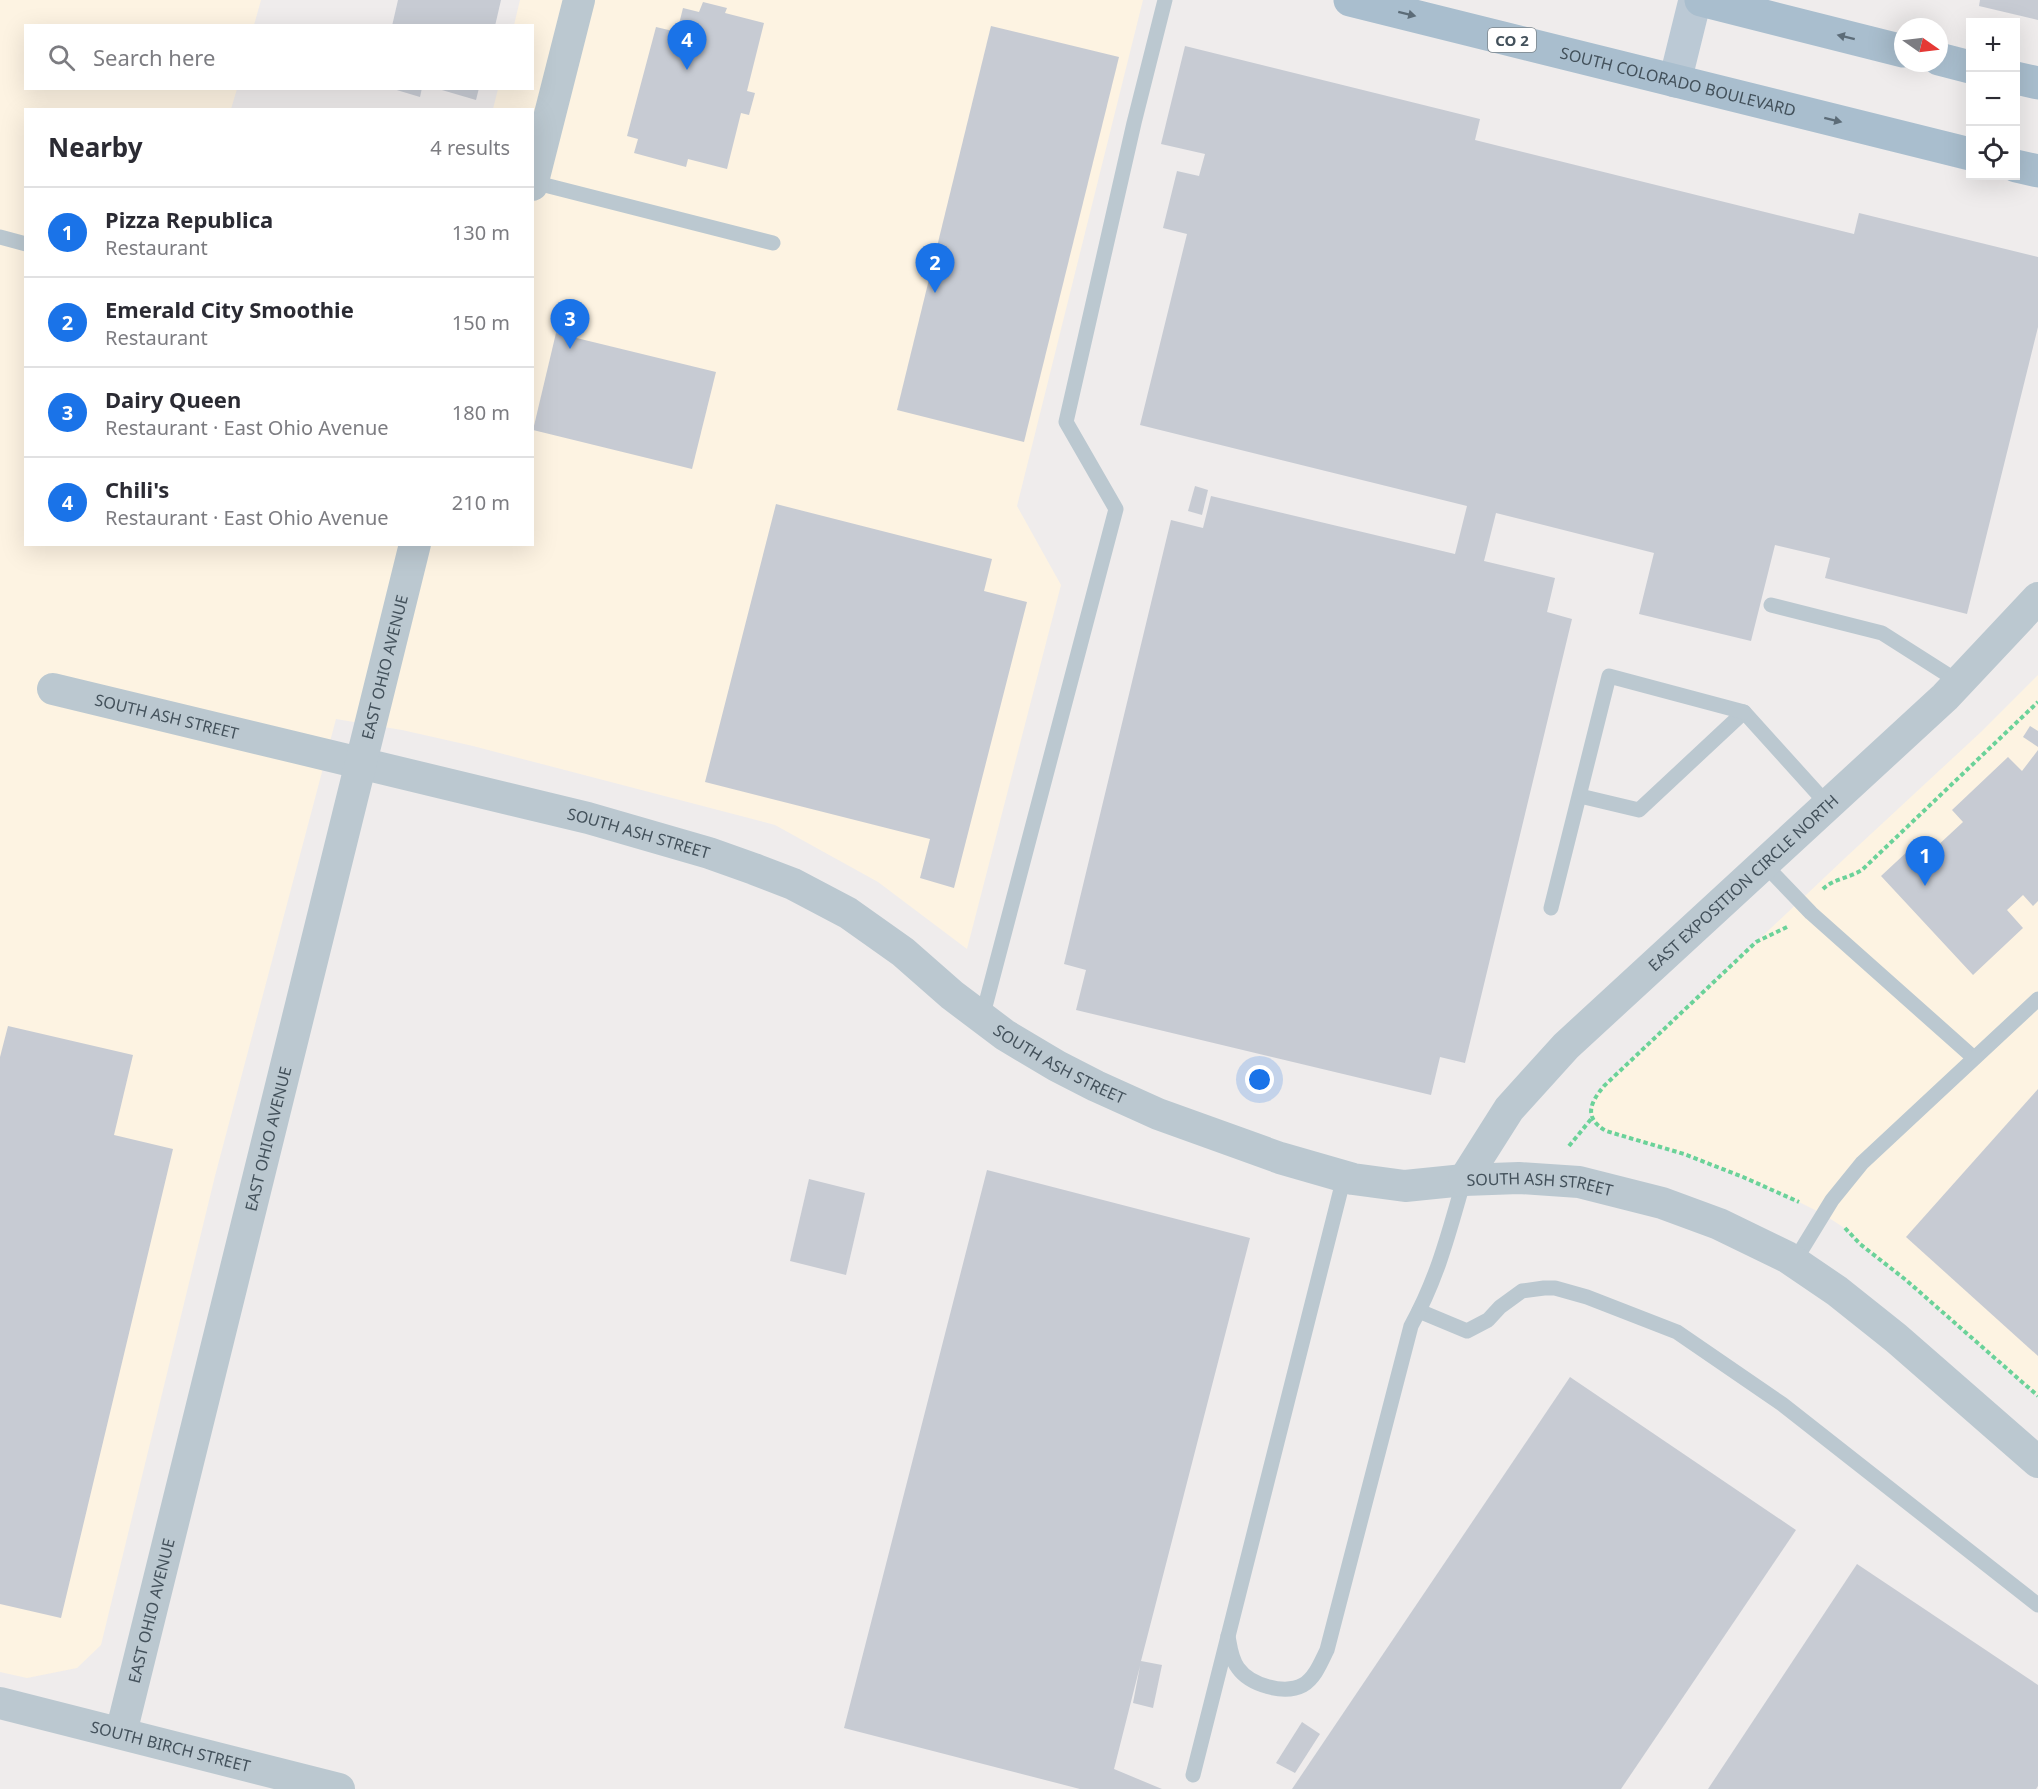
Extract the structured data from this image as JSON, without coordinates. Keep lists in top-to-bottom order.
{
  "streets": {
    "main road": ["CO 2", "SOUTH COLORADO BOULEVARD"],
    "street": [
      "EAST OHIO AVENUE",
      "SOUTH ASH STREET",
      "EAST EXPOSITION CIRCLE NORTH",
      "SOUTH BIRCH STREET"
    ]
  },
  "crossings": [
    ["EAST OHIO AVENUE", "SOUTH ASH STREET"],
    ["EAST OHIO AVENUE", "SOUTH BIRCH STREET"],
    ["SOUTH ASH STREET", "EAST EXPOSITION CIRCLE NORTH"]
  ],
  "north": "right",
  "page": {
    "map_buttons": ["+", "−"],
    "pins": [
      "4",
      "2",
      "3",
      "1"
    ],
    "search": "Search here",
    "heading": ["Nearby", "4 results"],
    "list": [
      {
        "mark": "1",
        "name": "Pizza Republica",
        "note": "Restaurant",
        "value": "130 m"
      },
      {
        "mark": "2",
        "name": "Emerald City Smoothie",
        "note": "Restaurant",
        "value": "150 m"
      },
      {
        "mark": "3",
        "name": "Dairy Queen",
        "note": "Restaurant · East Ohio Avenue",
        "value": "180 m"
      },
      {
        "mark": "4",
        "name": "Chili's",
        "note": "Restaurant · East Ohio Avenue",
        "value": "210 m"
      }
    ]
  }
}
